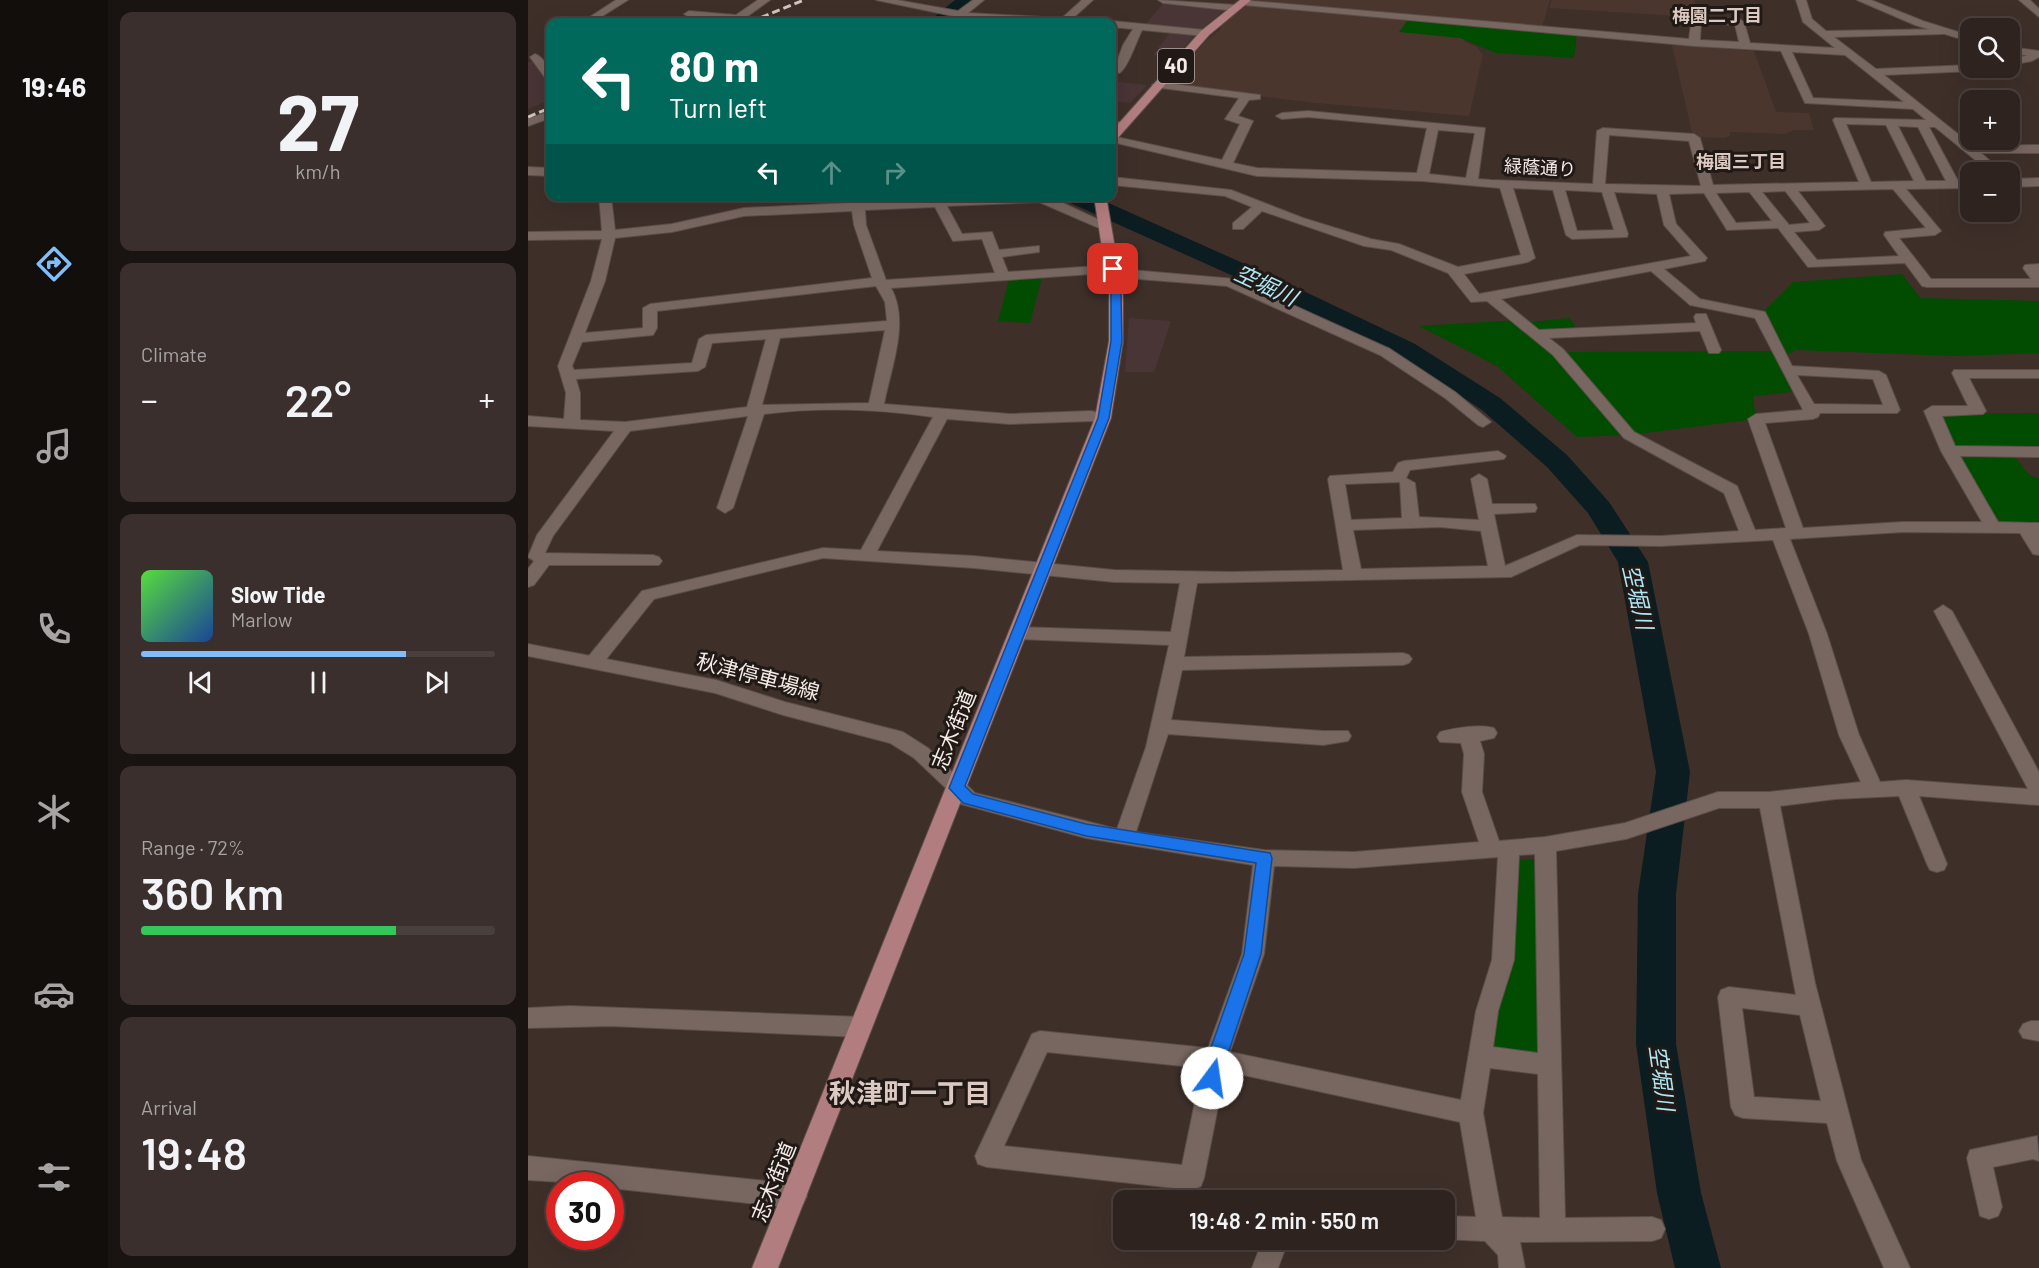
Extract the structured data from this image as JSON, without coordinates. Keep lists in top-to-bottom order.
{
  "streets": {
    "main road": ["40", "志木街道"],
    "street": ["緑蔭通り", "秋津停車場線"]
  },
  "crossings": [
    ["秋津停車場線", "志木街道"]
  ],
  "districts": ["梅園二丁目", "梅園三丁目", "秋津町一丁目"],
  "water": ["空堀川"],
  "page": {
    "tabs": "19:46",
    "tile": [
      ["27", "km/h"],
      "Climate",
      ["Range · 72%", "360 km"],
      ["Arrival", "19:48"]
    ],
    "map_buttons": ["+", "−"],
    "turn": ["80 m", "Turn left"],
    "heat": ["−", "22°", "+"],
    "song": ["Slow Tide", "Marlow"],
    "limit": "30",
    "trip": "19:48 · 2 min · 550 m"
  }
}
